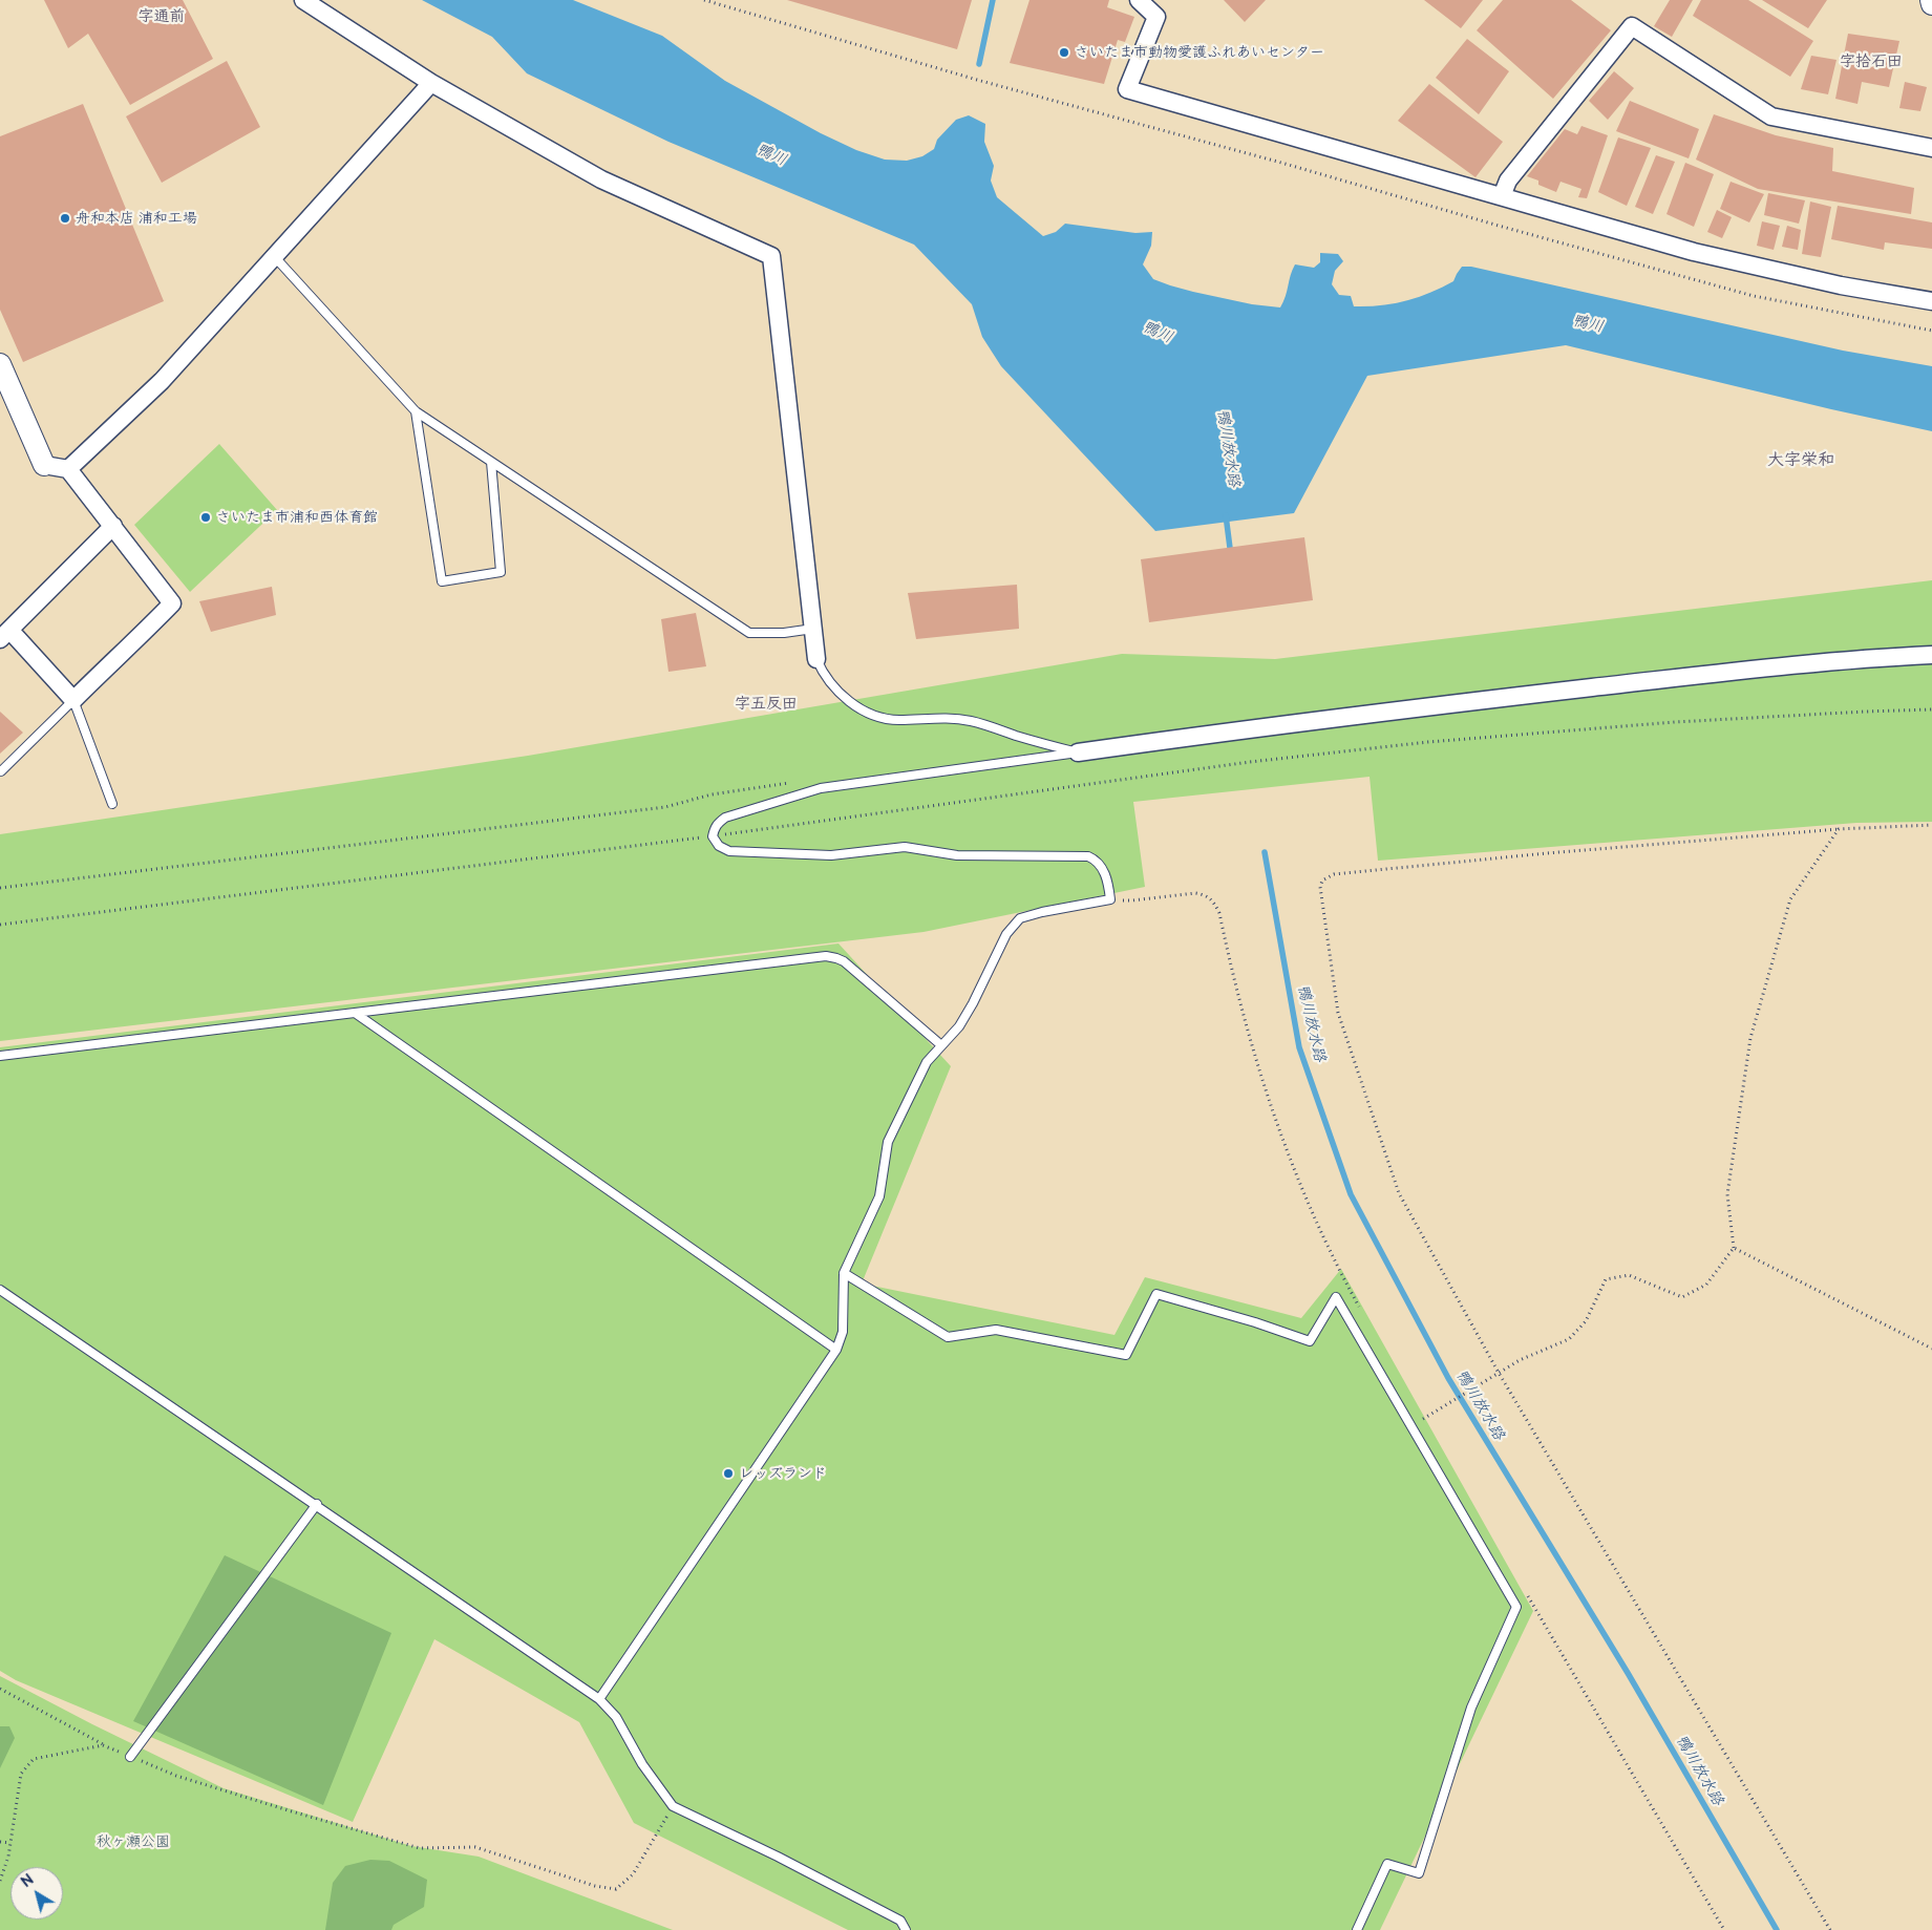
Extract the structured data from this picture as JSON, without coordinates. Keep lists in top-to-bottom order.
{
  "districts": [
    "字通前",
    "字拾石田",
    "大字栄和",
    "字五反田"
  ],
  "water": ["鴨川", "鴨川放水路"],
  "parks": ["秋ヶ瀬公園"],
  "places": [
    "さいたま市動物愛護ふれあいセンター",
    "舟和本店 浦和工場",
    "さいたま市浦和西体育館",
    "レッズランド"
  ],
  "north": "top left"
}
